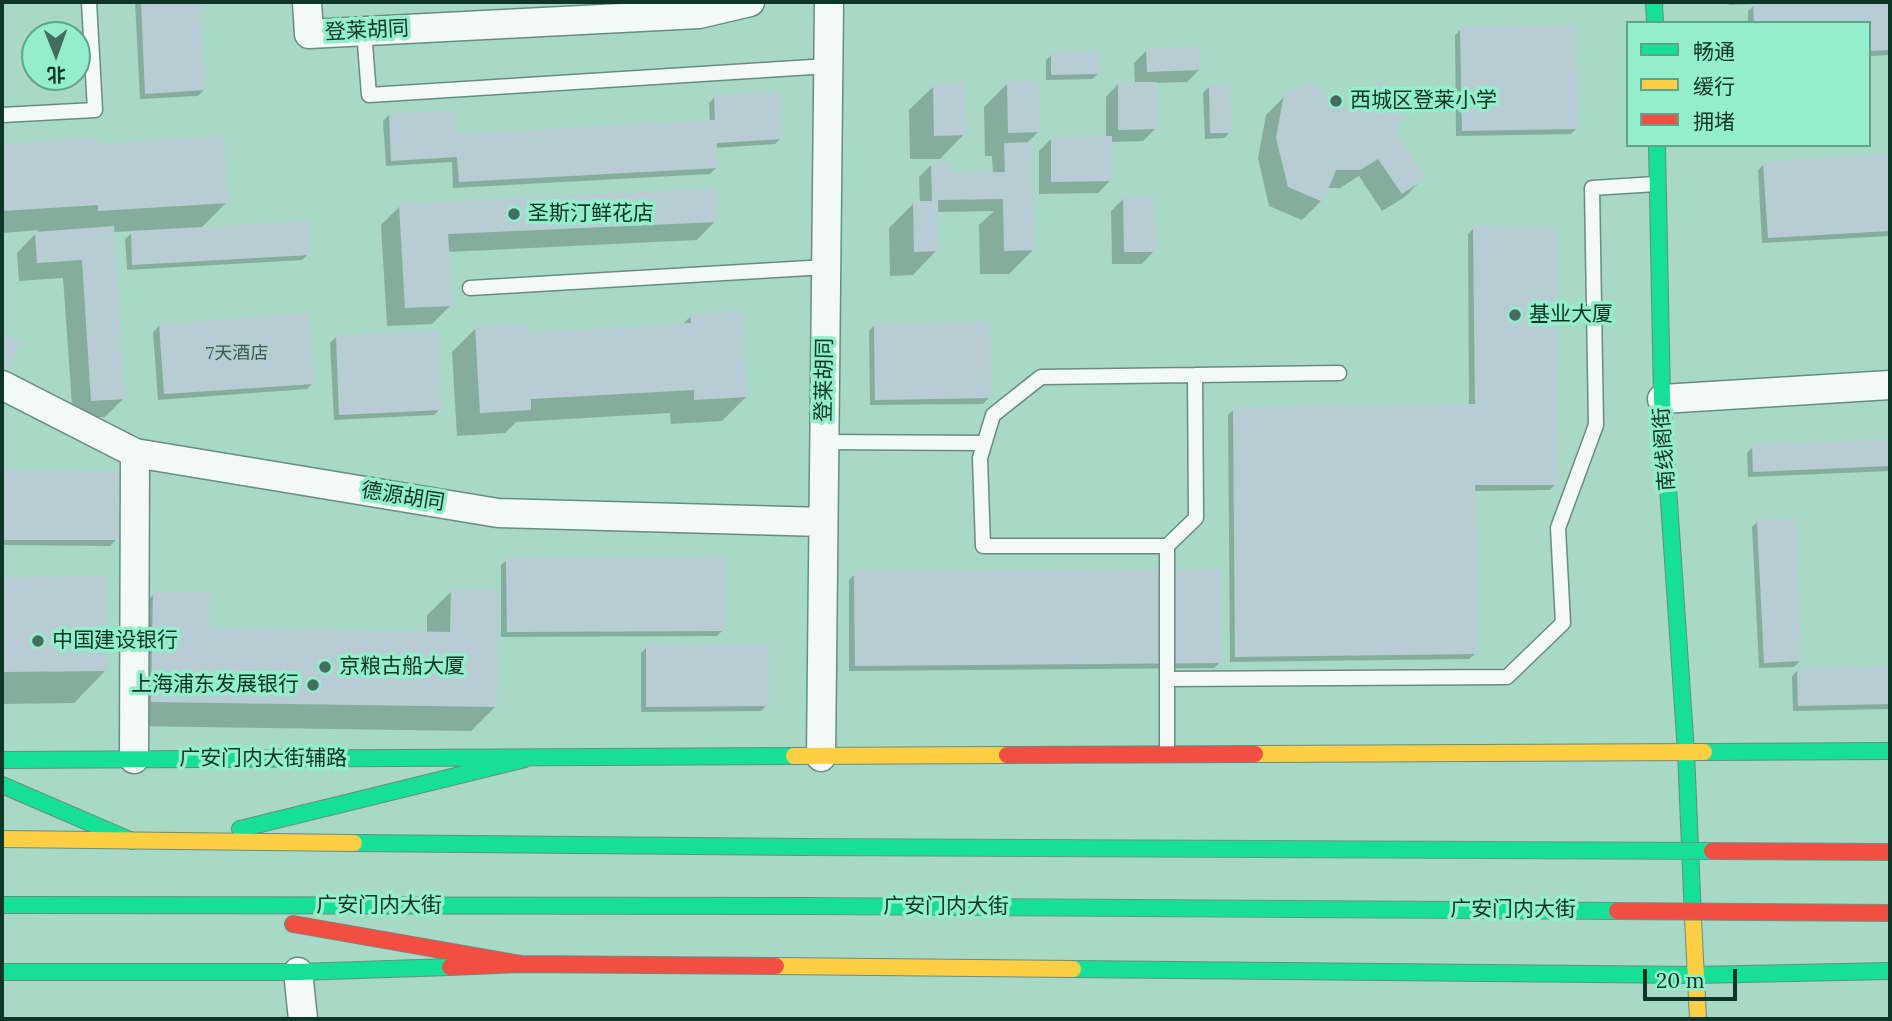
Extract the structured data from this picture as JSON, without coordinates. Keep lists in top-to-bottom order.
{
  "streets": {
    "street": [
      "登莱胡同",
      "南线阁街",
      "德源胡同",
      "广安门内大街辅路",
      "广安门内大街"
    ]
  },
  "crossings": [
    ["登莱胡同", "德源胡同"]
  ],
  "places": [
    "西城区登莱小学",
    "圣斯汀鲜花店",
    "基业大厦",
    "中国建设银行",
    "京粮古船大厦",
    "上海浦东发展银行"
  ],
  "house_numbers": ["7天酒店"],
  "legend": ["畅通", "缓行", "拥堵"],
  "scale_bar": "20 m",
  "north": "bottom"
}
